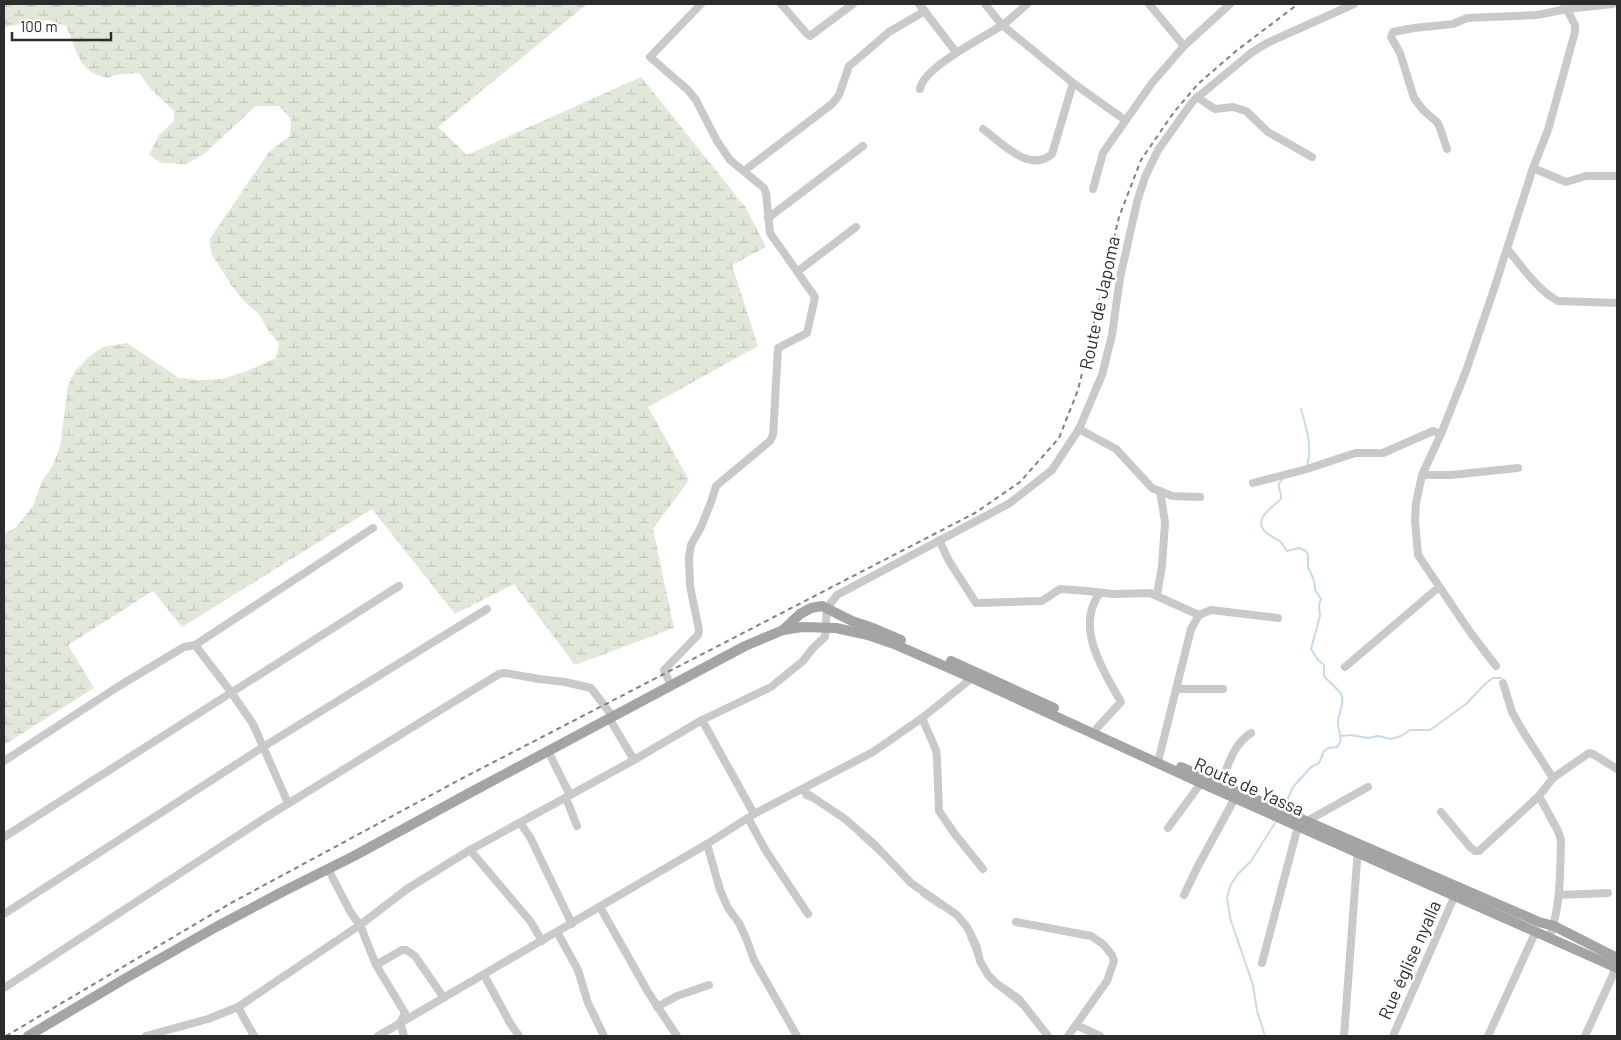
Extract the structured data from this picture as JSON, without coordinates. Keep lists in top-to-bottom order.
{
  "streets": {
    "main road": ["Route de Yassa"],
    "street": ["Route de Japoma", "Rue église nyalla"]
  },
  "crossings": [
    ["Route de Yassa", "Rue église nyalla"]
  ],
  "scale_bar": "100 m"
}
